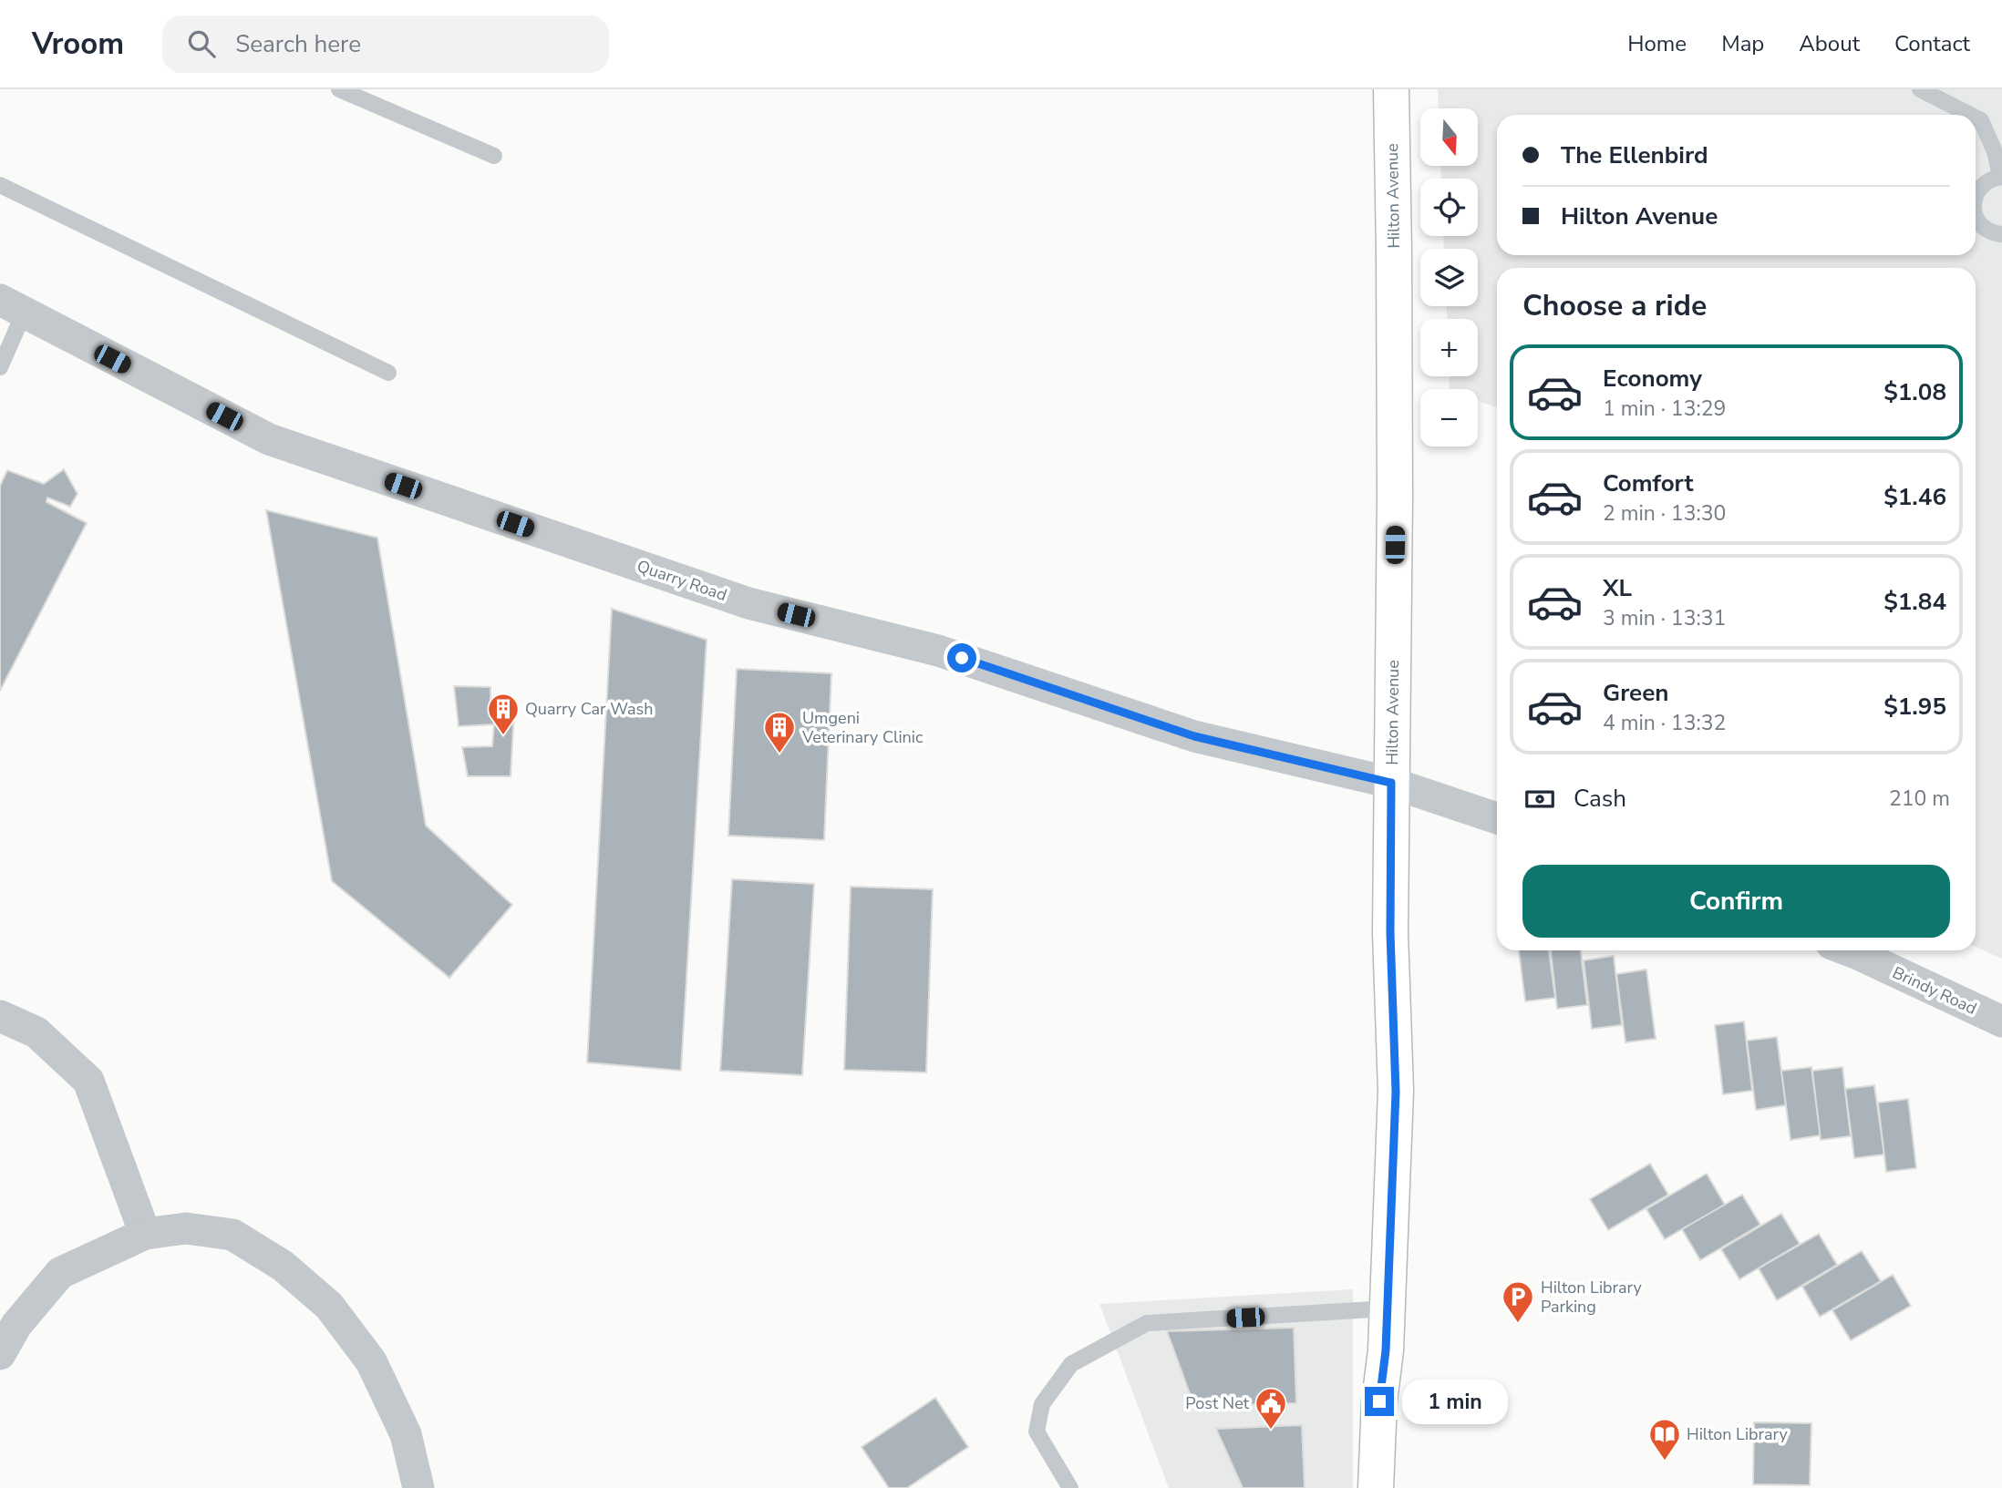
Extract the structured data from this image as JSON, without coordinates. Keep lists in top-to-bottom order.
{
  "streets": {
    "street": ["Hilton Avenue", "Quarry Road", "Brindy Road"]
  },
  "crossings": [
    ["Hilton Avenue", "Quarry Road"]
  ],
  "places": {
    "building": ["Quarry Car Wash", "Umgeni Veterinary Clinic"],
    "parking": ["Hilton Library Parking"],
    "public building": ["Post Net"],
    "library": ["Hilton Library"]
  },
  "north": "bottom",
  "page": {
    "header": "Vroom",
    "search": "Search here",
    "nav": [
      "Home",
      "Map",
      "About",
      "Contact"
    ],
    "map_buttons": ["+", "−"],
    "banner": ["The Ellenbird", "Hilton Avenue"],
    "heading": "Choose a ride",
    "list": [
      {
        "name": "Economy",
        "note": "1 min · 13:29",
        "value": "$1.08"
      },
      {
        "name": "Comfort",
        "note": "2 min · 13:30",
        "value": "$1.46"
      },
      {
        "name": "XL",
        "note": "3 min · 13:31",
        "value": "$1.84"
      },
      {
        "name": "Green",
        "note": "4 min · 13:32",
        "value": "$1.95"
      }
    ],
    "pay": ["Cash", "210 m"],
    "buttons": "Confirm",
    "bubble": "1 min"
  }
}
